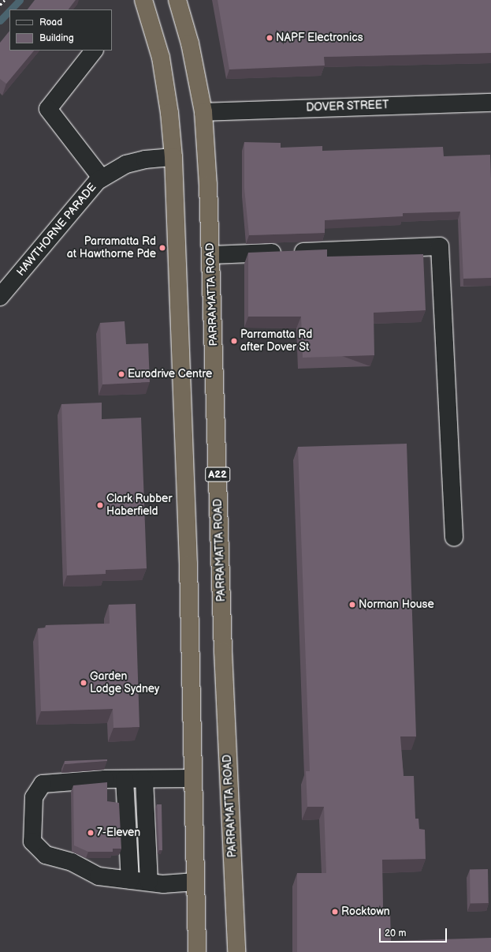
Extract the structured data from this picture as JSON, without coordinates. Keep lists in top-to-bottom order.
{
  "streets": {
    "highway": ["PARRAMATTA ROAD", "A22"],
    "street": ["DOVER STREET", "HAWTHORNE PARADE"]
  },
  "crossings": [
    ["DOVER STREET", "PARRAMATTA ROAD"]
  ],
  "places": [
    "NAPF Electronics",
    "Parramatta Rd at Hawthorne Pde",
    "Parramatta Rd after Dover St",
    "Eurodrive Centre",
    "Clark Rubber Haberfield",
    "Norman House",
    "Garden Lodge Sydney",
    "7-Eleven",
    "Rocktown"
  ],
  "legend": ["Road", "Building"],
  "scale_bar": "20 m"
}
